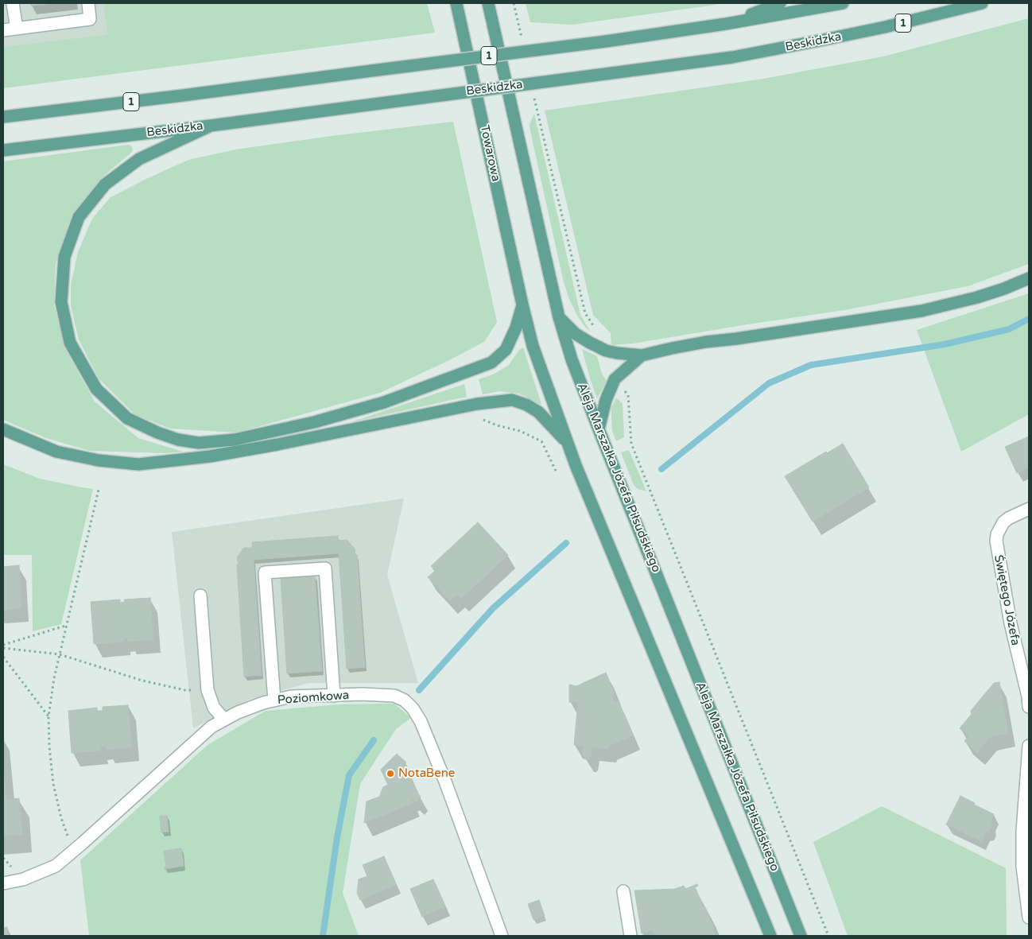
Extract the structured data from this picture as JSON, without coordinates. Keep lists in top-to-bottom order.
{
  "streets": {
    "main road": [
      "1",
      "Beskidzka",
      "Towarowa",
      "Aleja Marszałka Józefa Piłsudskiego"
    ],
    "street": ["Świętego Józefa", "Poziomkowa"]
  },
  "places": ["NotaBene"]
}
